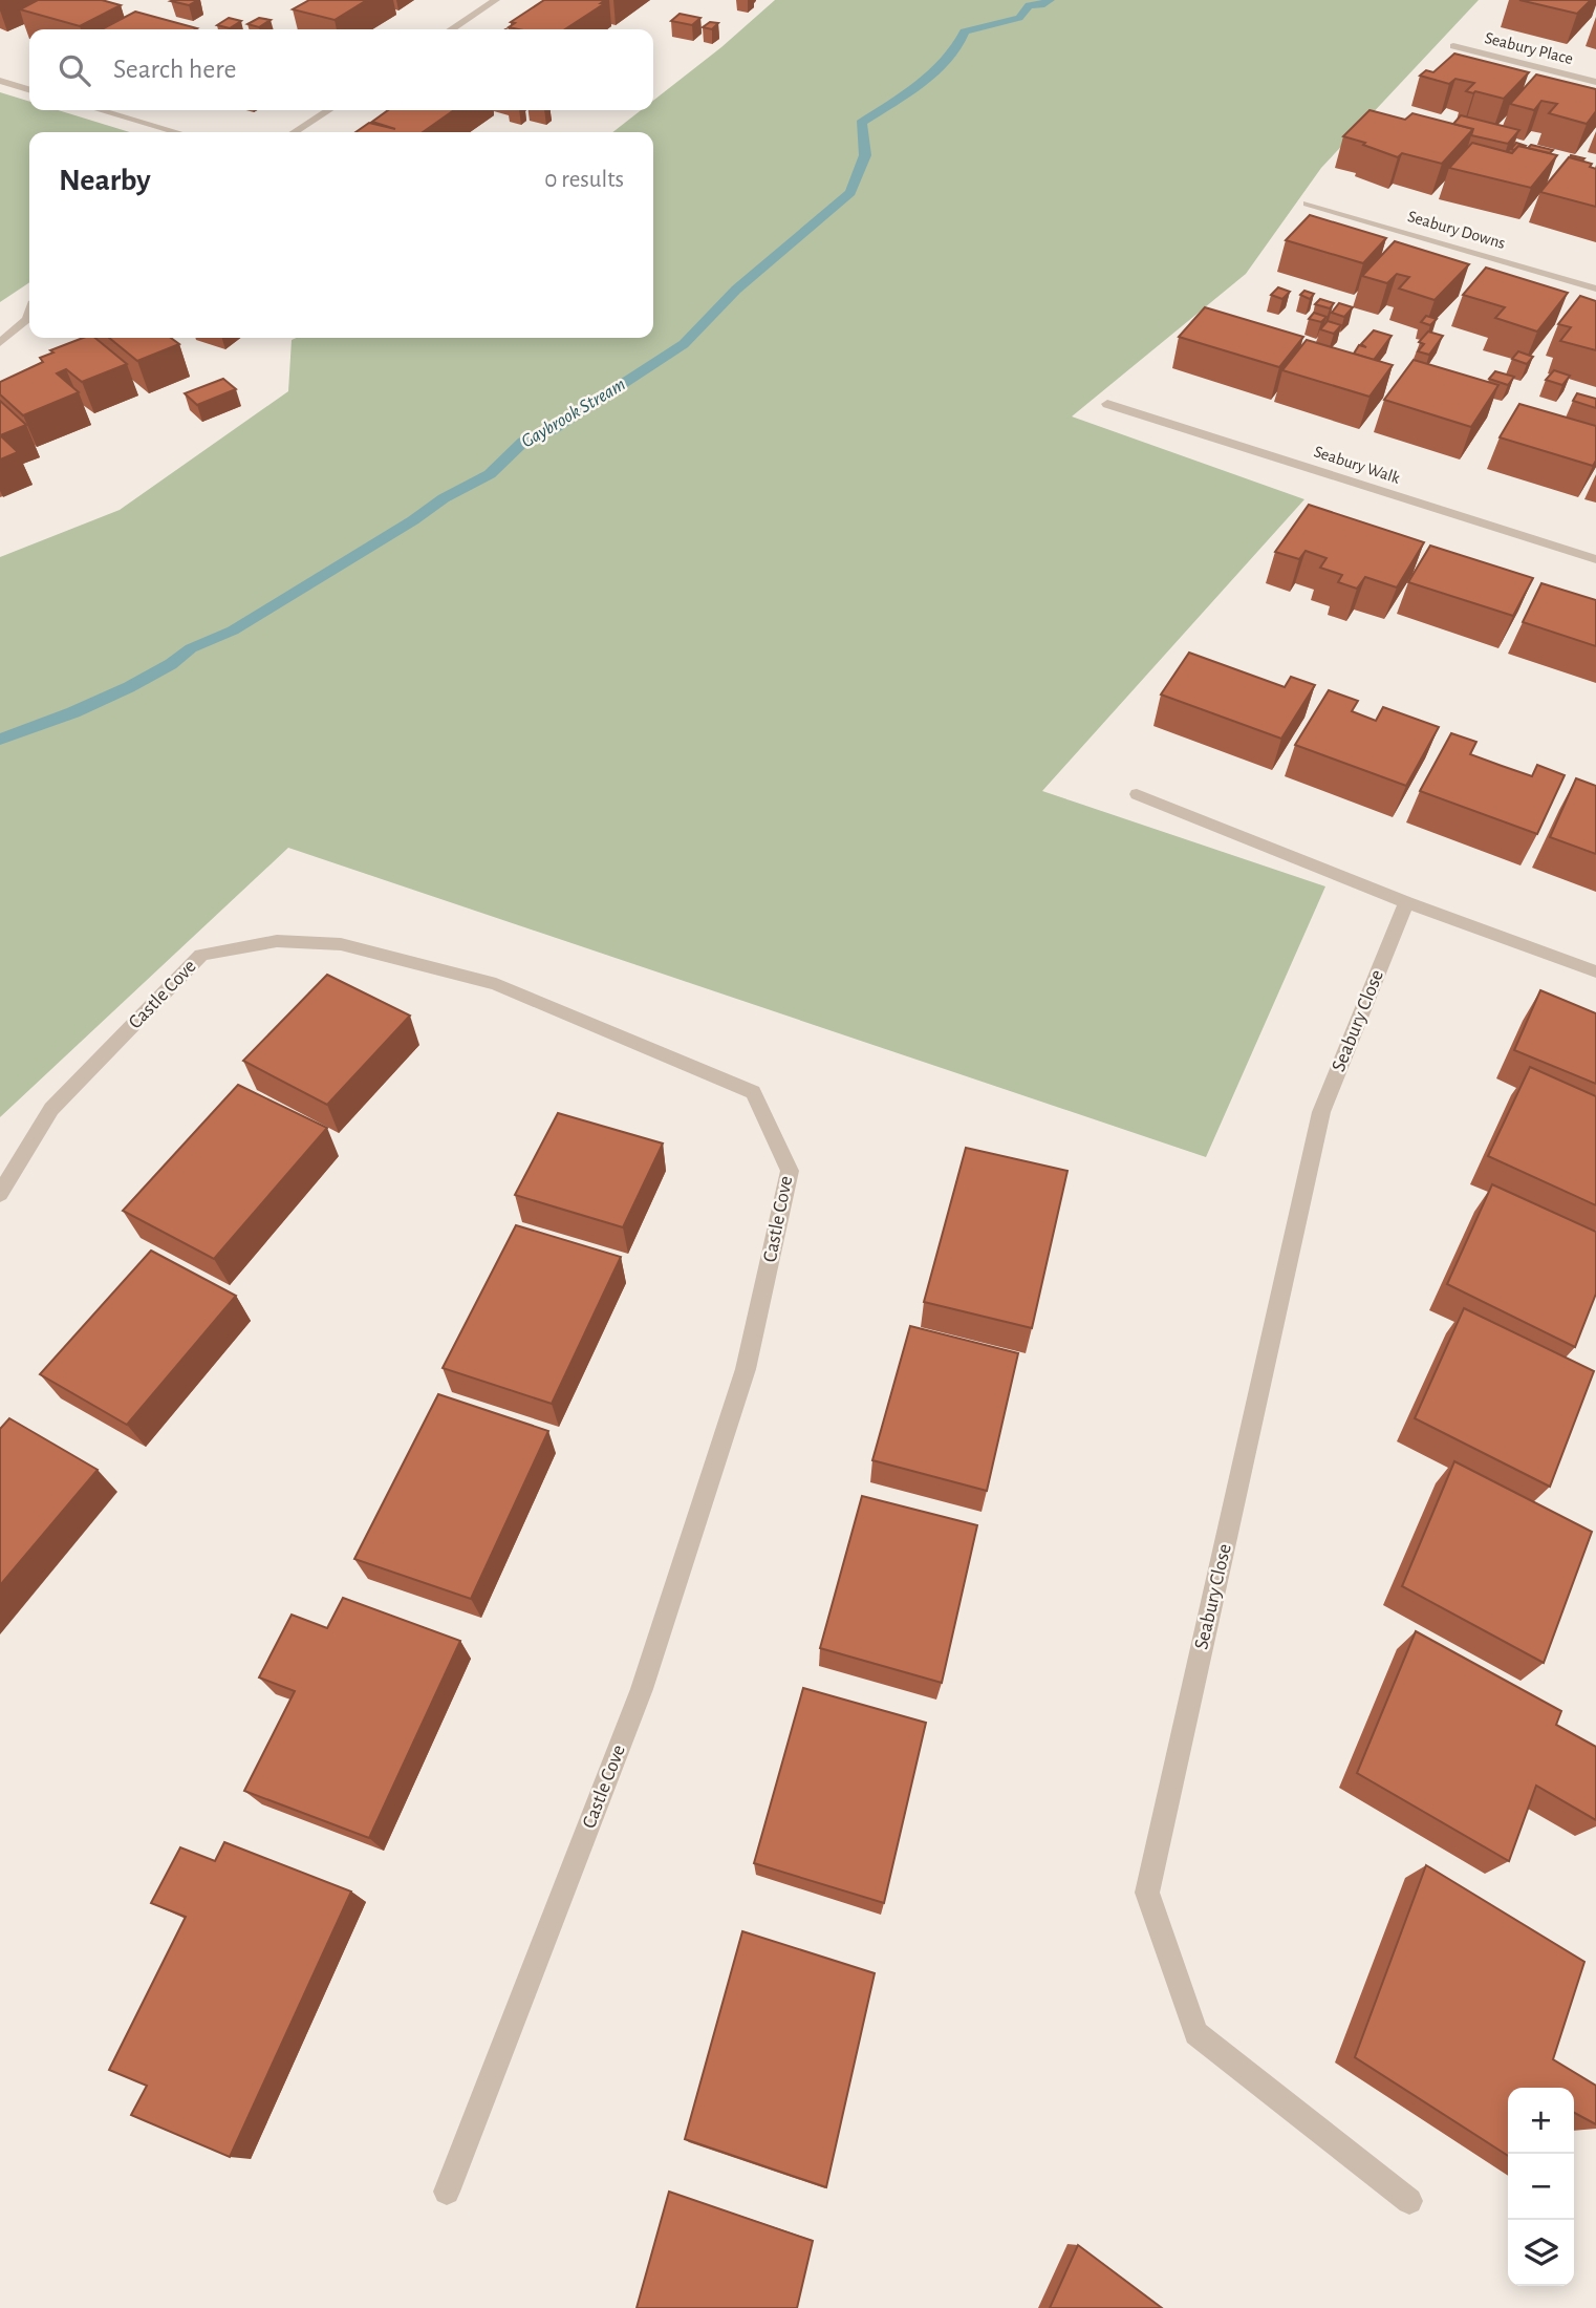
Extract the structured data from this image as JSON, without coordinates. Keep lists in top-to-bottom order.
{
  "streets": {
    "street": [
      "Seabury Place",
      "Seabury Downs",
      "Seabury Walk",
      "Castle Cove",
      "Seabury Close"
    ]
  },
  "water": ["Gaybrook Stream"],
  "page": {
    "search": "Search here",
    "heading": ["Nearby", "0 results"],
    "map_buttons": ["+", "−"]
  }
}
